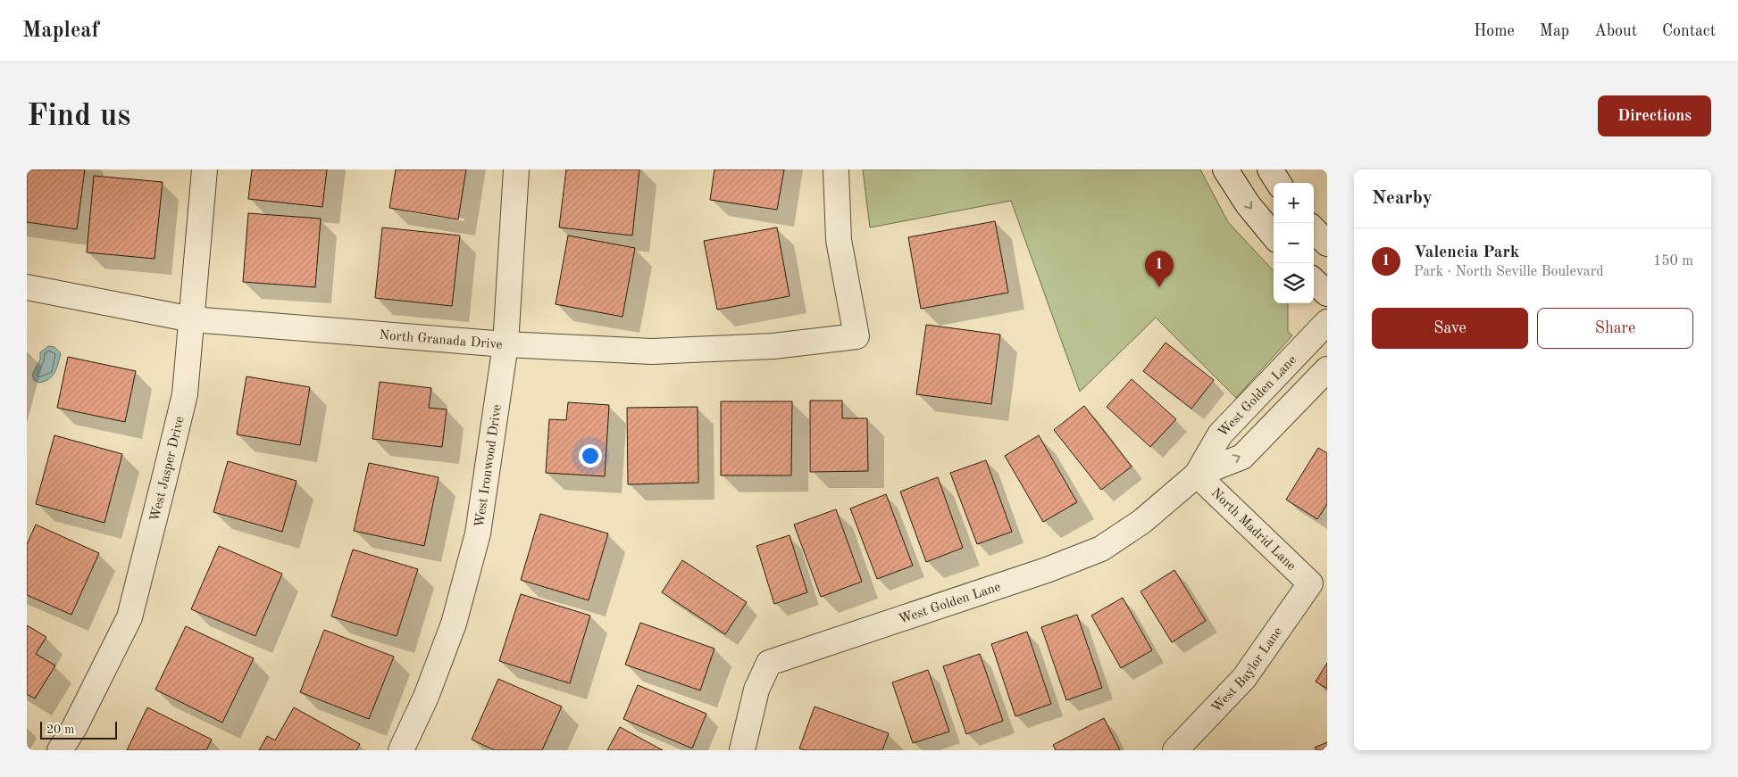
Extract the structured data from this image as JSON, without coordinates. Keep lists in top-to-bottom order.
{
  "streets": {
    "street": [
      "North Granada Drive",
      "West Golden Lane",
      "West Ironwood Drive",
      "West Jasper Drive",
      "North Madrid Lane",
      "West Baylor Lane"
    ]
  },
  "crossings": [
    ["North Granada Drive", "West Ironwood Drive"],
    ["North Granada Drive", "West Jasper Drive"],
    ["West Golden Lane", "North Madrid Lane"],
    ["North Madrid Lane", "West Baylor Lane"]
  ],
  "scale_bar": "20 m",
  "page": {
    "header": "Mapleaf",
    "nav": [
      "Home",
      "Map",
      "About",
      "Contact"
    ],
    "buttons": [
      "Directions",
      ["Save", "Share"]
    ],
    "title": "Find us",
    "heading": "Nearby",
    "map_buttons": ["+", "−"],
    "list": [
      {
        "mark": "1",
        "name": "Valencia Park",
        "note": "Park · North Seville Boulevard",
        "value": "150 m"
      }
    ],
    "pins": "1",
    "scale": "20 m"
  }
}
